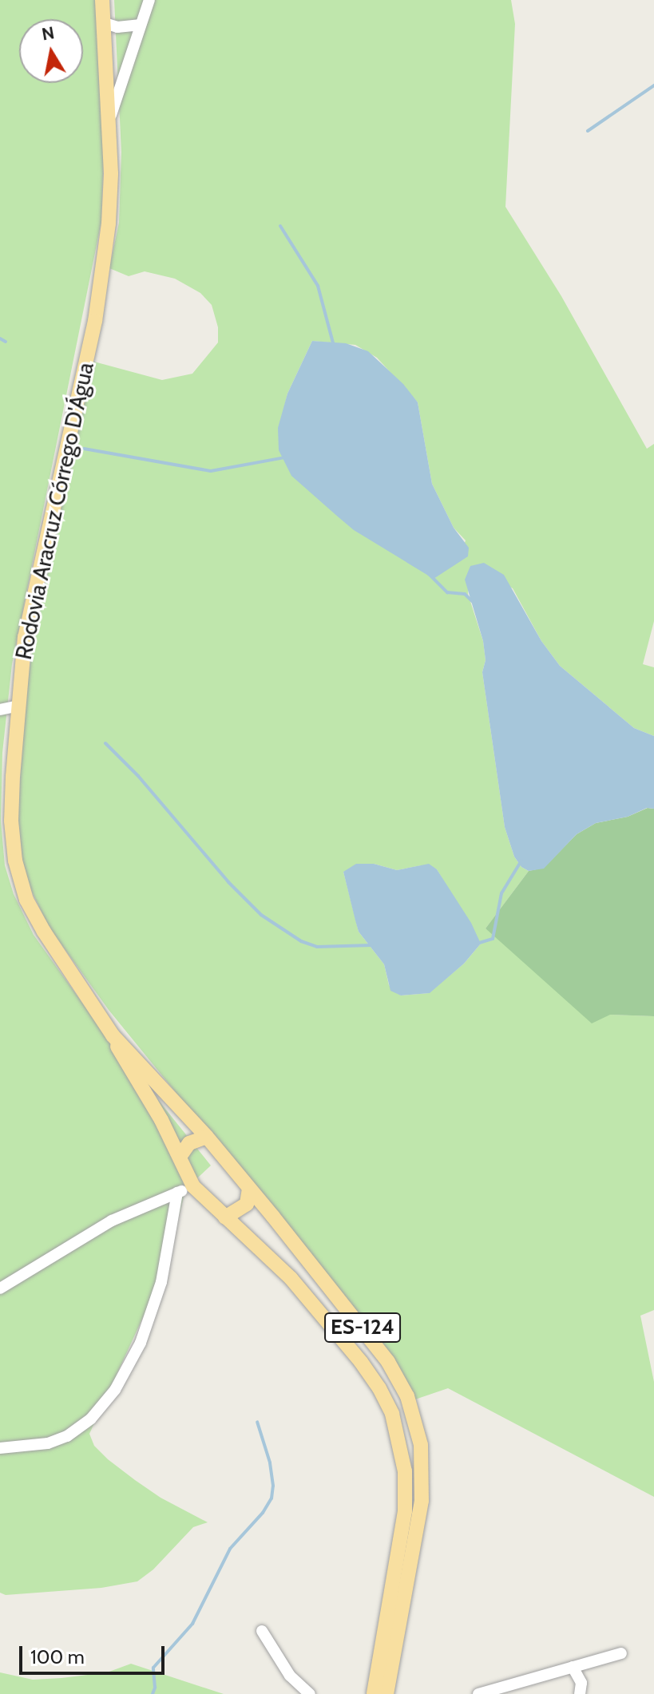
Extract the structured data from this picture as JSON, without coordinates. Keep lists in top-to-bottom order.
{
  "streets": {
    "main road": ["Rodovia Aracruz Córrego D'Água", "ES-124"]
  },
  "scale_bar": "100 m",
  "north": "top"
}
